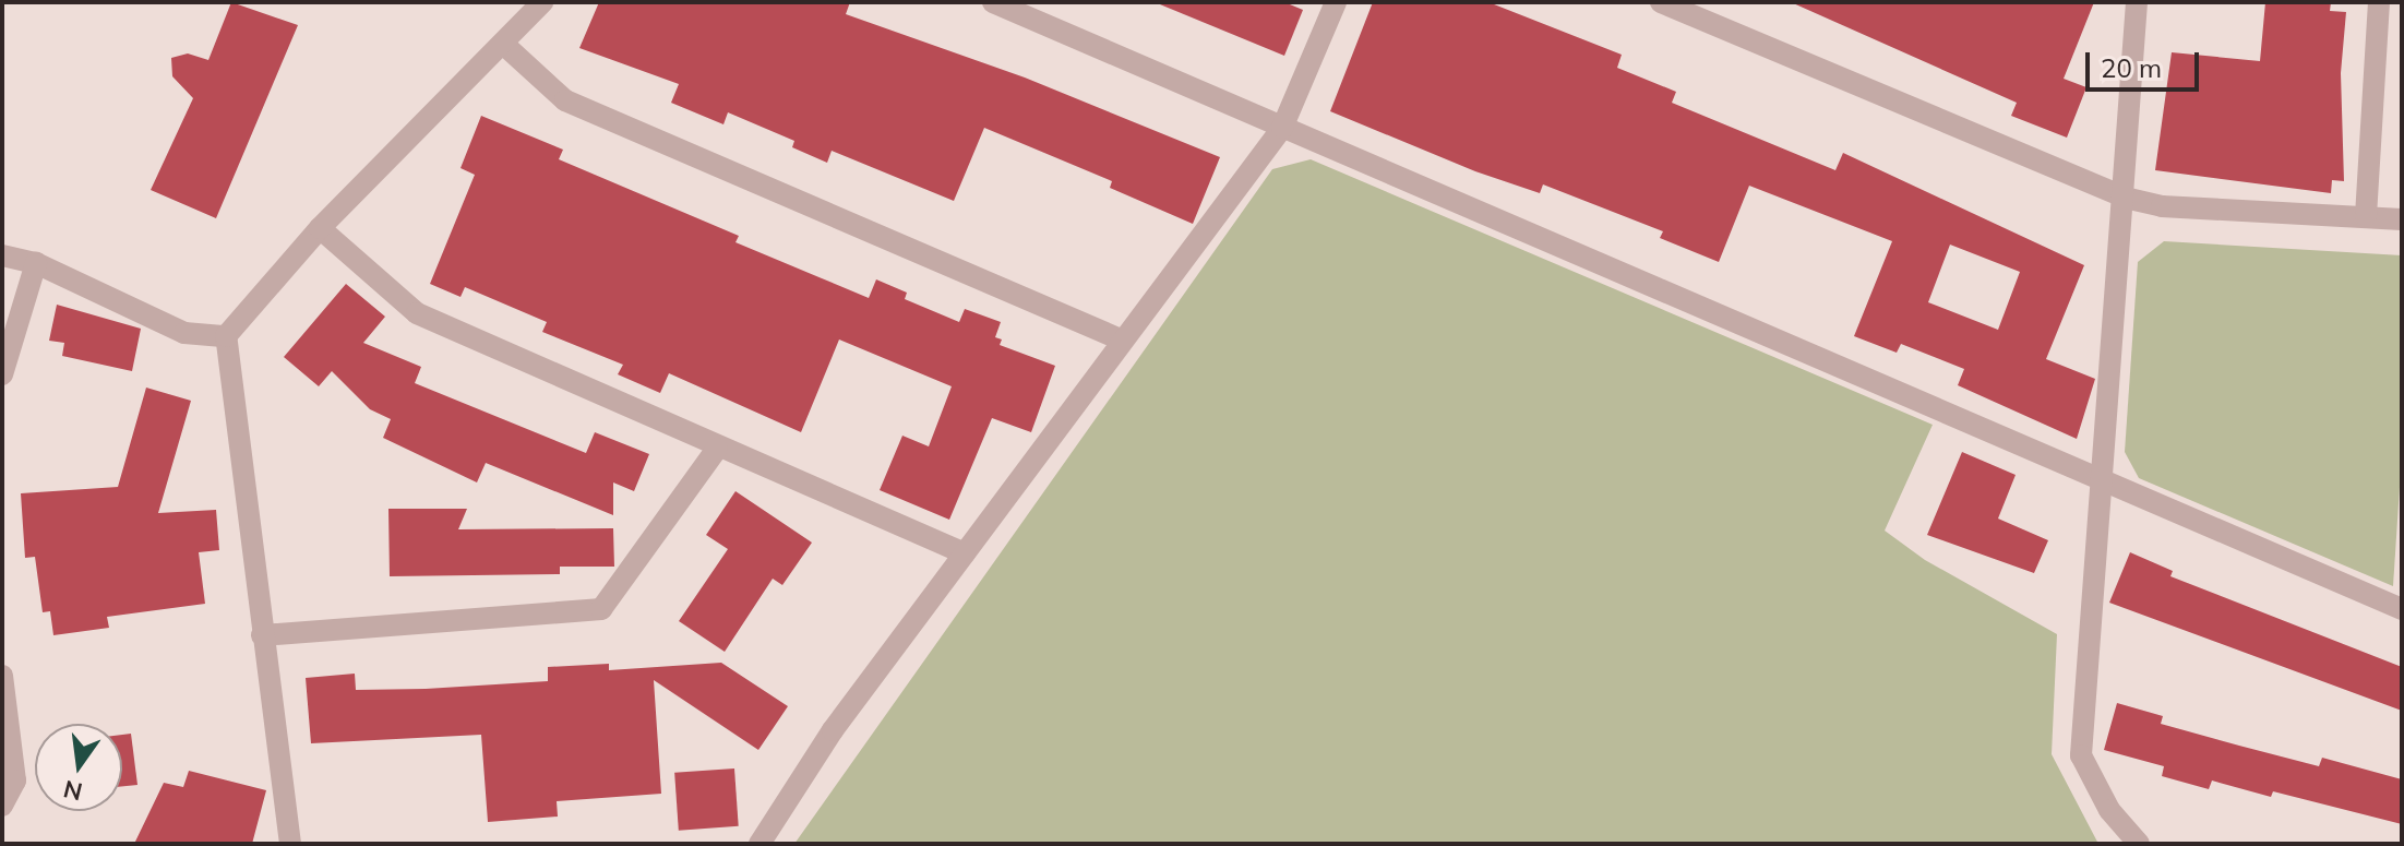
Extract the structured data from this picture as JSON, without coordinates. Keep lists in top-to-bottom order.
{
  "scale_bar": "20 m",
  "north": "bottom"
}
